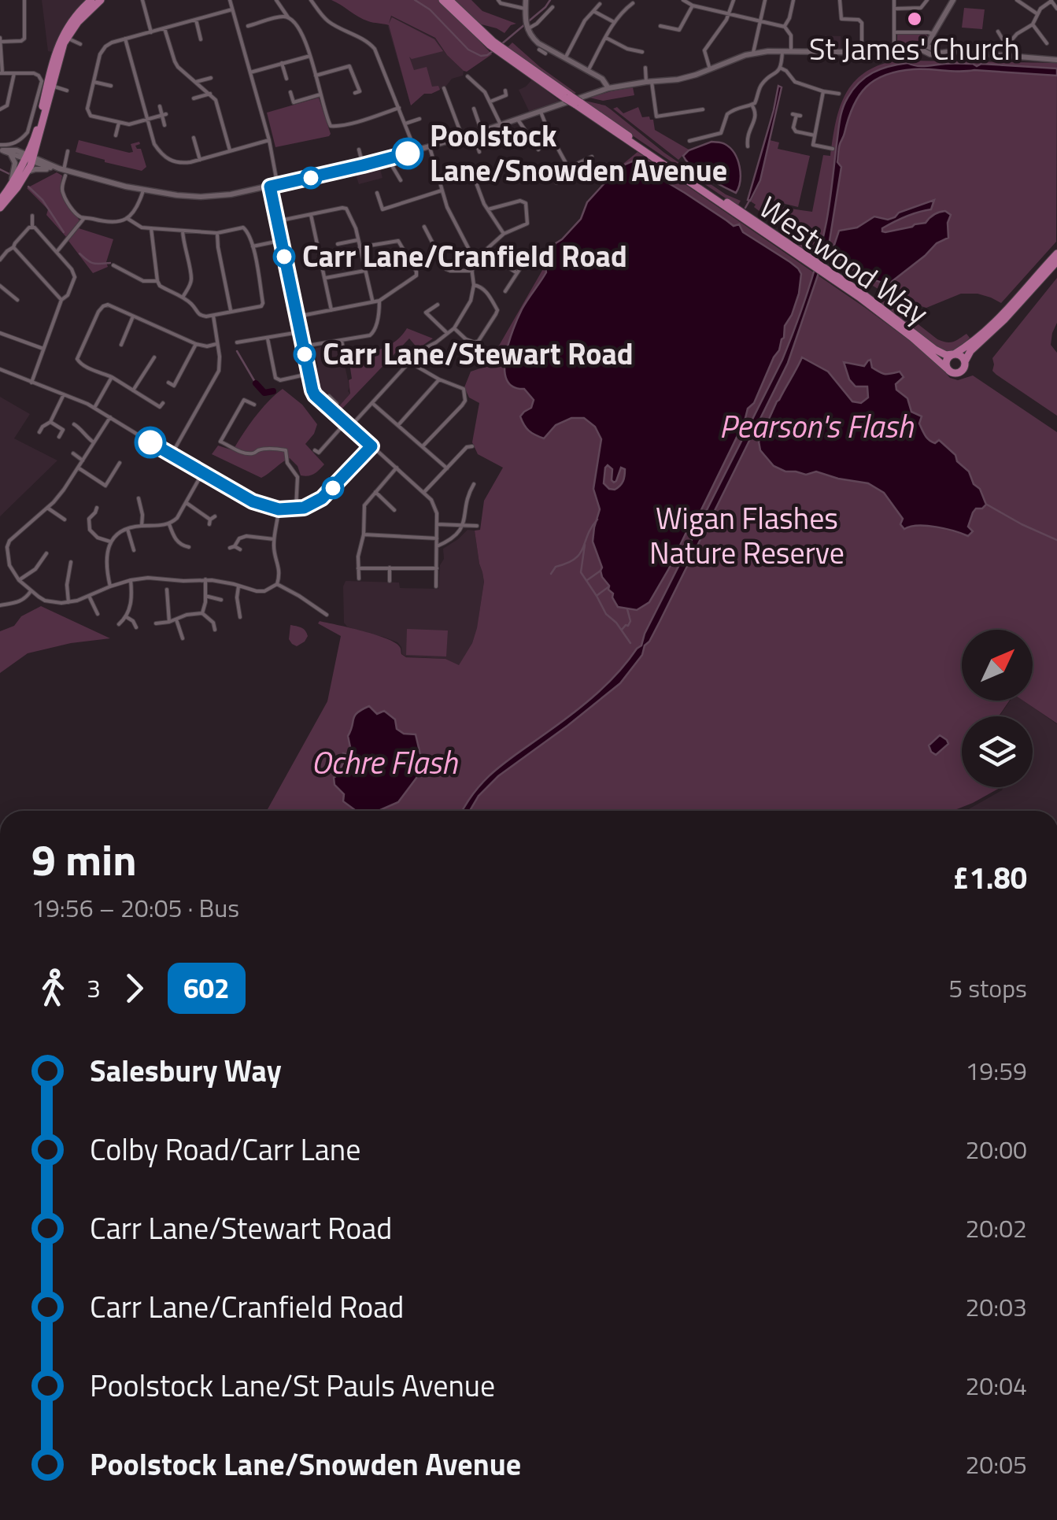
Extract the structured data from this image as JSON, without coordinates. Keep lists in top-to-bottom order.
{
  "streets": {
    "highway": ["Westwood Way"]
  },
  "water": ["Pearson's Flash", "Ochre Flash"],
  "parks": ["Wigan Flashes Nature Reserve"],
  "places": [
    "St James' Church",
    "Poolstock Lane/Snowden Avenue",
    "Carr Lane/Cranfield Road",
    "Carr Lane/Stewart Road"
  ],
  "lines": ["bus line 602"],
  "north": "top right",
  "page": {
    "heading": ["9 min", "19:56 – 20:05 · Bus", "£1.80"],
    "legs": ["3", "602", "5 stops"],
    "list": [
      {
        "name": "Salesbury Way",
        "value": "19:59"
      },
      {
        "name": "Colby Road/Carr Lane",
        "value": "20:00"
      },
      {
        "name": "Carr Lane/Stewart Road",
        "value": "20:02"
      },
      {
        "name": "Carr Lane/Cranfield Road",
        "value": "20:03"
      },
      {
        "name": "Poolstock Lane/St Pauls Avenue",
        "value": "20:04"
      },
      {
        "name": "Poolstock Lane/Snowden Avenue",
        "value": "20:05"
      }
    ]
  }
}
